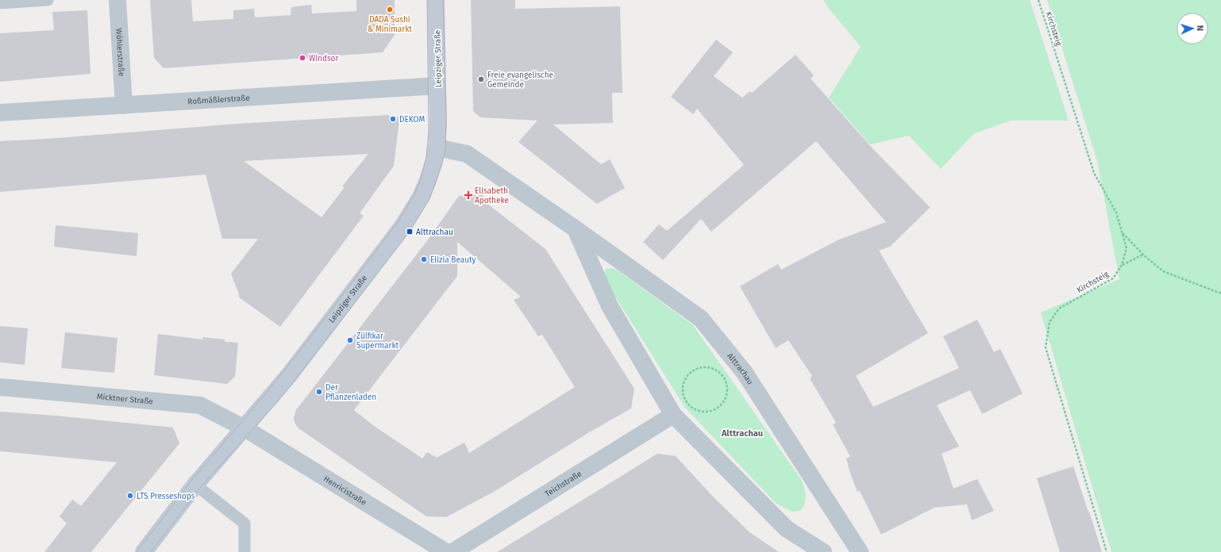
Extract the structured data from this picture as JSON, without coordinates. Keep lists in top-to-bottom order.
{
  "streets": {
    "main road": ["Leipziger Straße"],
    "street": [
      "Wöhlerstraße",
      "Roßmäßlerstraße",
      "Alttrachau",
      "Micktner Straße",
      "Teichstraße",
      "Henricistraße"
    ],
    "path": ["Kirchsteig"]
  },
  "crossings": [
    ["Wöhlerstraße", "Roßmäßlerstraße"],
    ["Leipziger Straße", "Roßmäßlerstraße"],
    ["Leipziger Straße", "Alttrachau"],
    ["Leipziger Straße", "Micktner Straße"],
    ["Leipziger Straße", "Henricistraße"],
    ["Micktner Straße", "Henricistraße"]
  ],
  "districts": ["Alttrachau"],
  "places": {
    "other": [
      "DADA Sushi & Minimarkt",
      "Windsor",
      "Freie evangelische Gemeinde",
      "DEKOM",
      "Elizia Beauty",
      "Zülfikar Supermarkt",
      "Der Pflanzenladen",
      "LTS Presseshops"
    ],
    "health": ["Elisabeth Apotheke"],
    "transit": ["Alttrachau"]
  },
  "north": "right"
}
